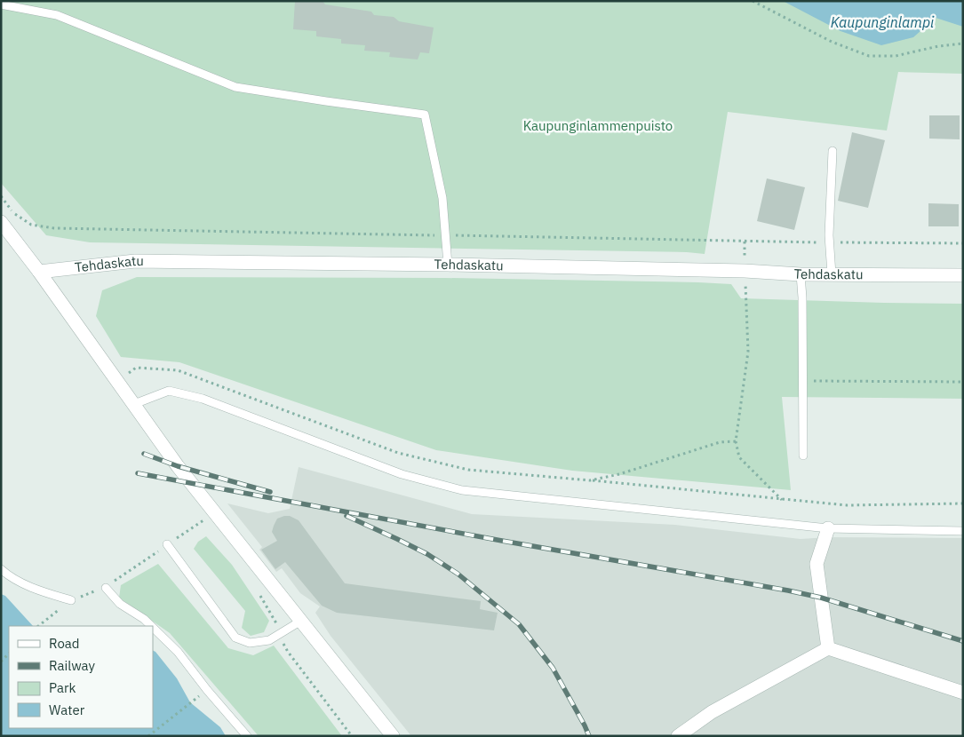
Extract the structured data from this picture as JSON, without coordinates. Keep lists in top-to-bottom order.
{
  "streets": {
    "street": ["Tehdaskatu"]
  },
  "water": ["Kaupunginlampi"],
  "parks": ["Kaupunginlammenpuisto"],
  "legend": [
    "Road",
    "Railway",
    "Park",
    "Water"
  ]
}
